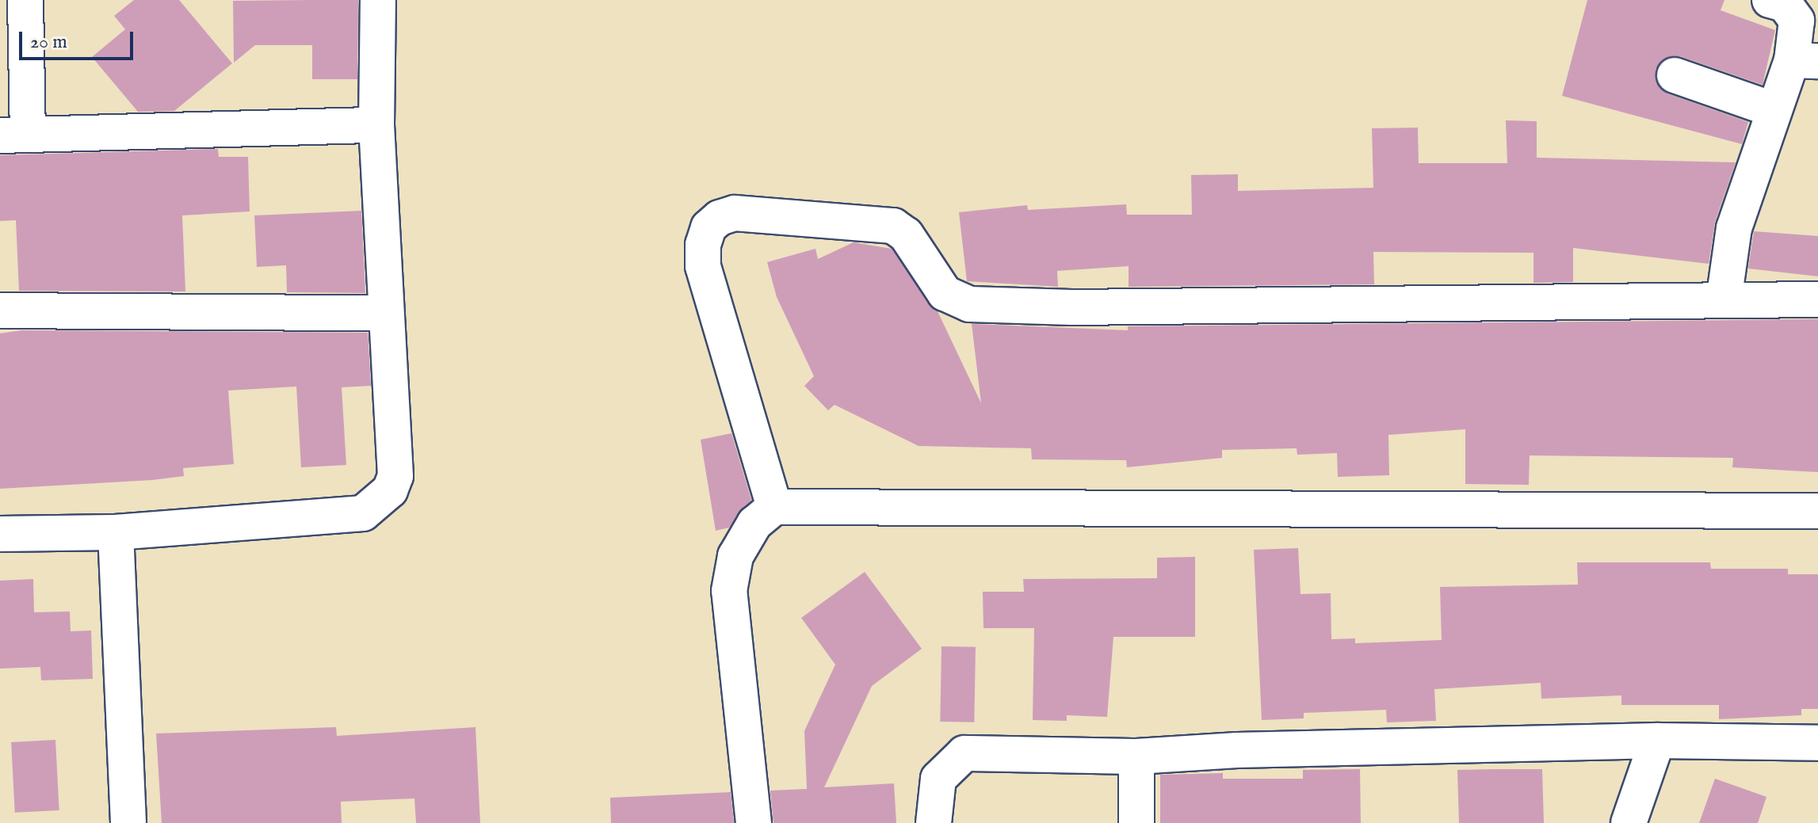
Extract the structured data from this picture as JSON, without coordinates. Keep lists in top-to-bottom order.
{
  "scale_bar": "20 m"
}
